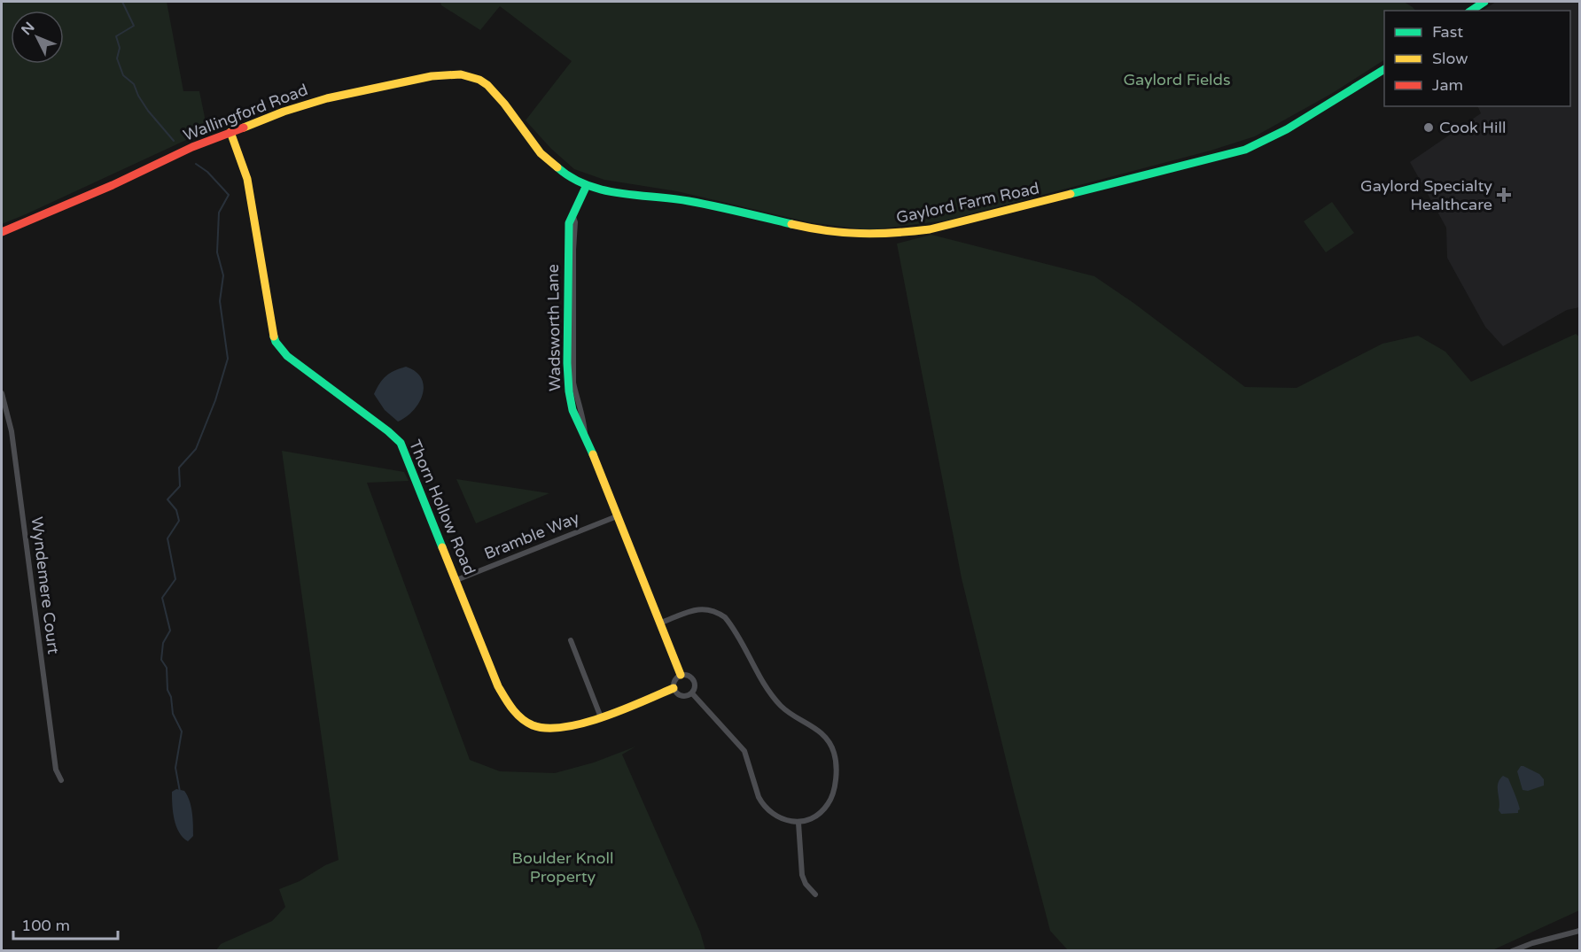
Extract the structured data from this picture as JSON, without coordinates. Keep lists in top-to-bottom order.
{
  "streets": {
    "street": [
      "Wallingford Road",
      "Gaylord Farm Road",
      "Wadsworth Lane",
      "Thorn Hollow Road",
      "Bramble Way",
      "Wyndemere Court"
    ]
  },
  "crossings": [
    ["Wallingford Road", "Gaylord Farm Road"],
    ["Wallingford Road", "Thorn Hollow Road"],
    ["Gaylord Farm Road", "Wadsworth Lane"],
    ["Wadsworth Lane", "Thorn Hollow Road"],
    ["Wadsworth Lane", "Bramble Way"],
    ["Thorn Hollow Road", "Bramble Way"]
  ],
  "parks": ["Gaylord Fields", "Boulder Knoll Property"],
  "places": {
    "other": ["Cook Hill"],
    "health": ["Gaylord Specialty Healthcare"]
  },
  "legend": ["Fast", "Slow", "Jam"],
  "scale_bar": "100 m",
  "north": "top left"
}
